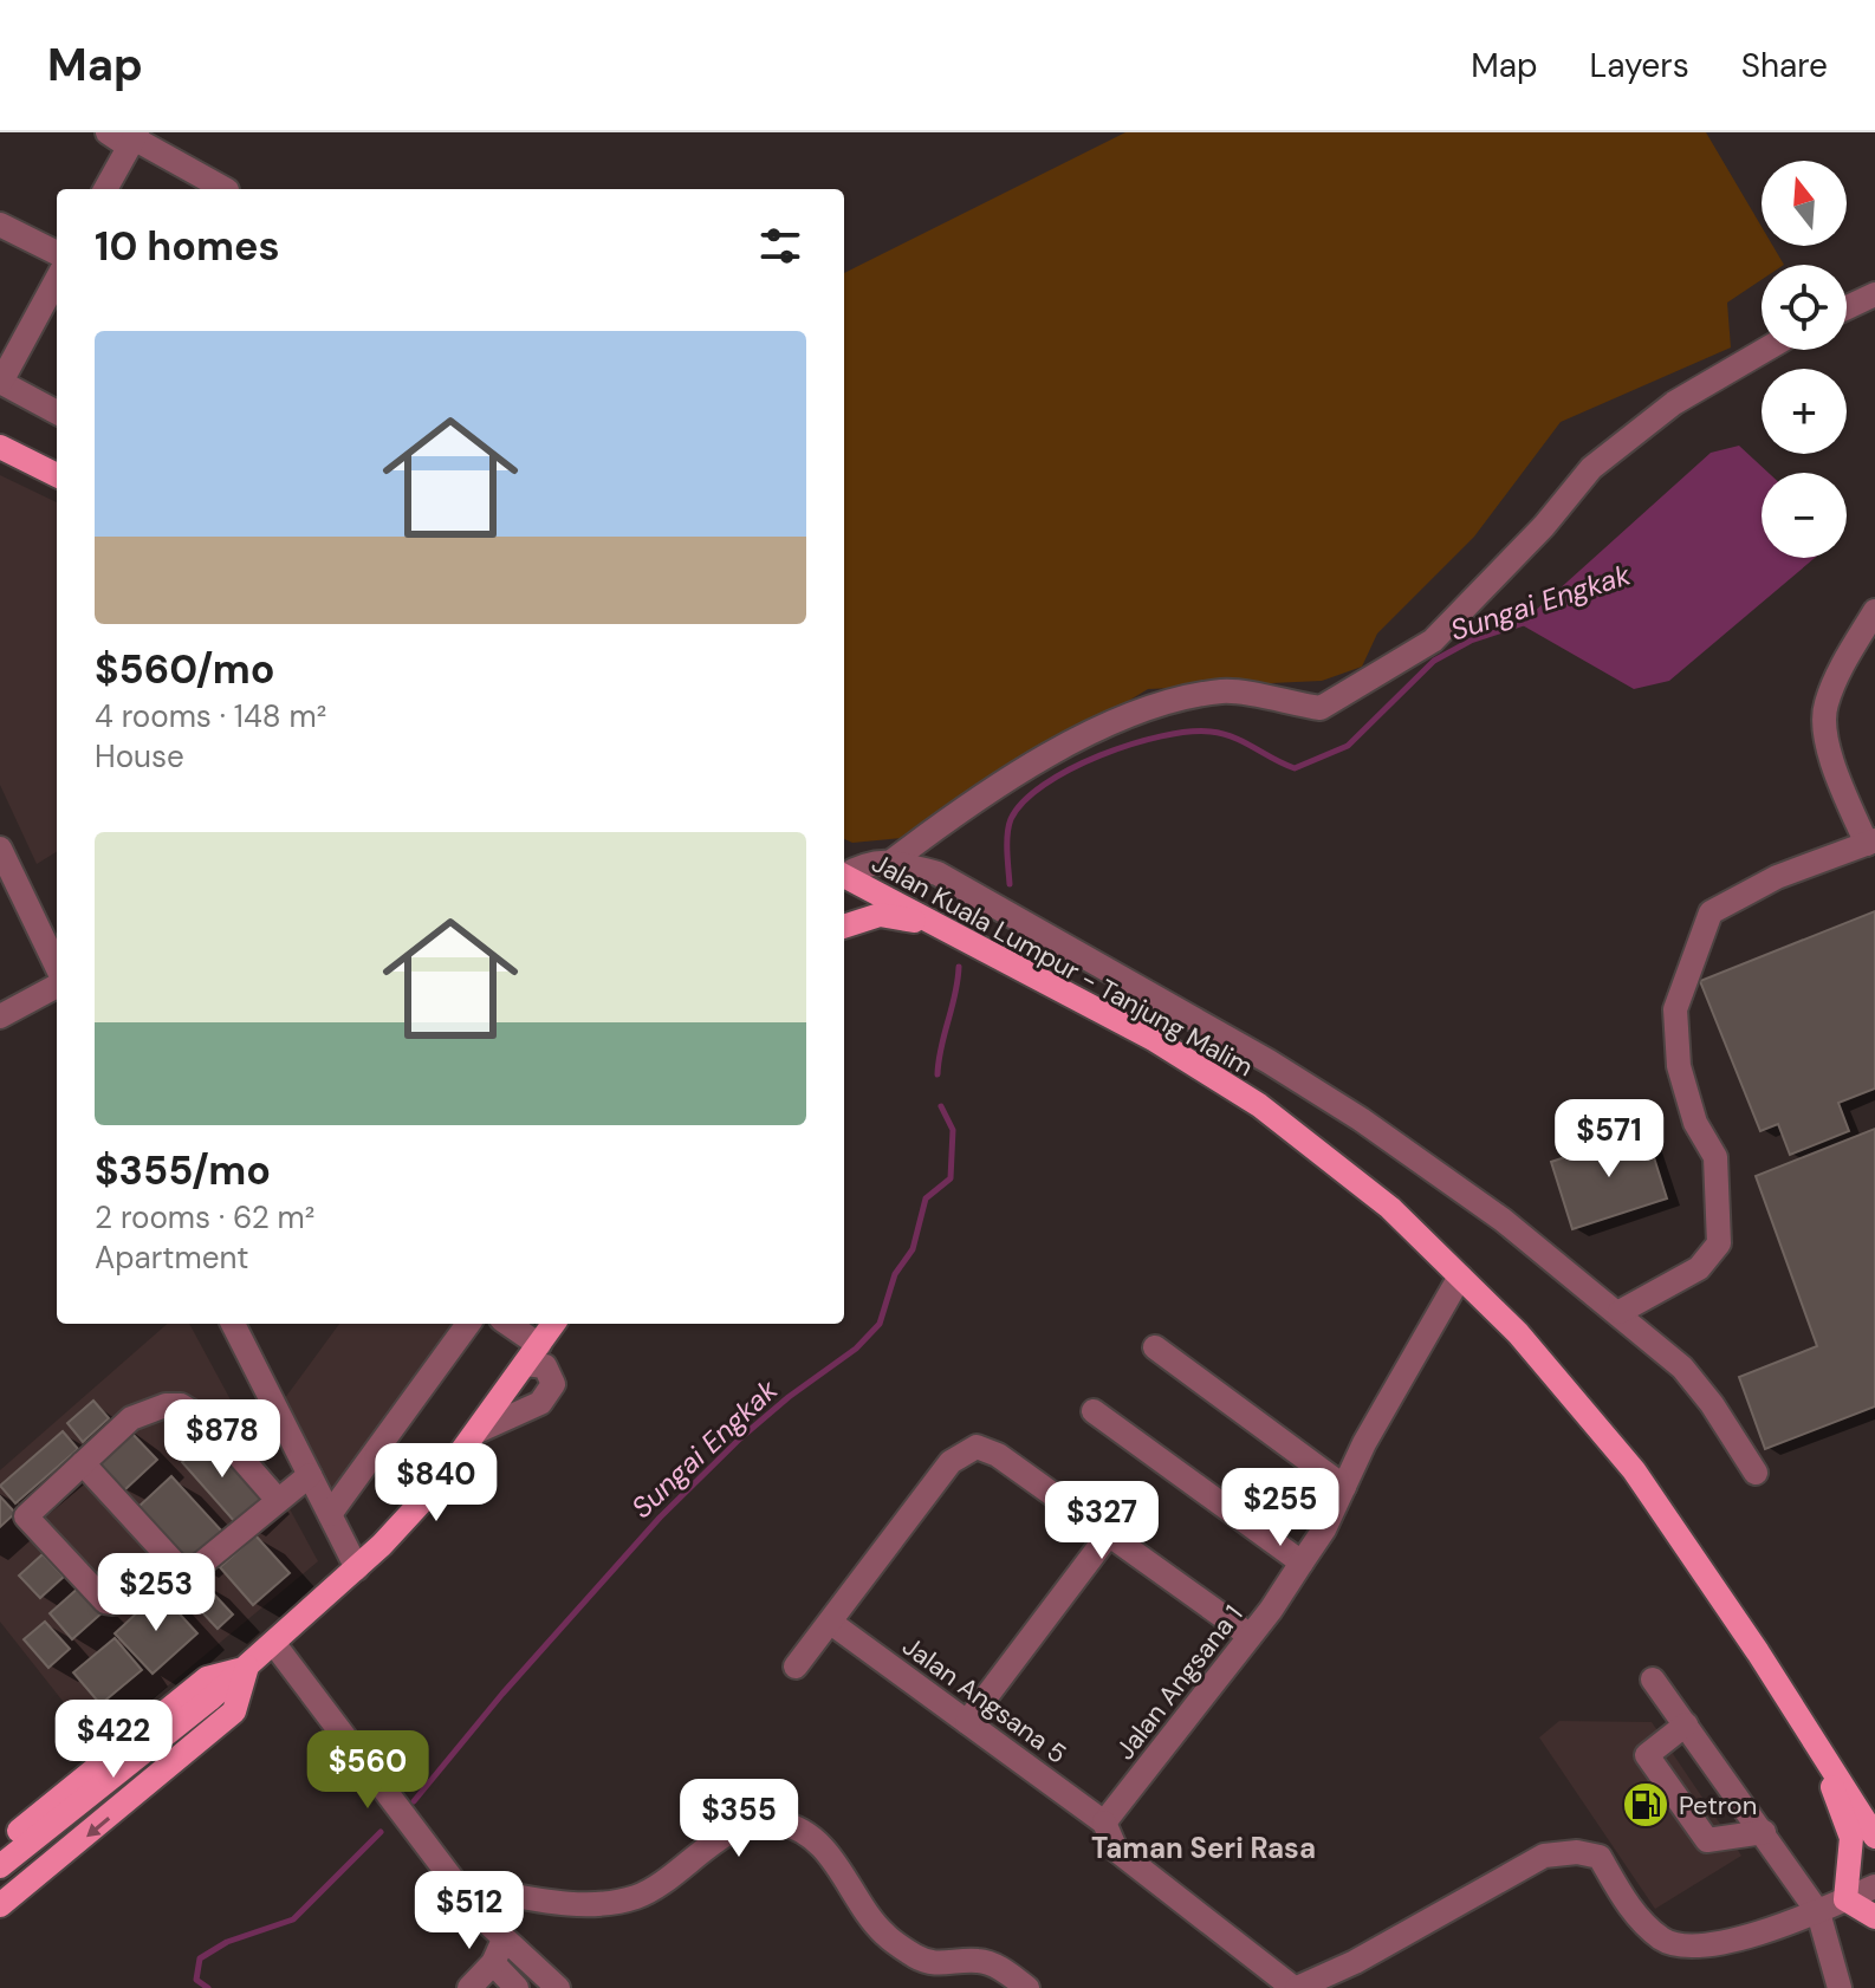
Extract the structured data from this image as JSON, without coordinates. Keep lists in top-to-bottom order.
{
  "streets": {
    "main road": ["Jalan Kuala Lumpur - Tanjung Malim"],
    "street": ["Jalan Angsana 1", "Jalan Angsana 5"]
  },
  "crossings": [
    ["Jalan Kuala Lumpur - Tanjung Malim", "Jalan Angsana 1"],
    ["Jalan Angsana 1", "Jalan Angsana 5"]
  ],
  "districts": ["Taman Seri Rasa"],
  "water": ["Sungai Engkak"],
  "places": {
    "fuel station": ["Petron"]
  },
  "north": "top",
  "page": {
    "header": "Map",
    "nav": ["Map", "Layers", "Share"],
    "map_buttons": ["+", "−"],
    "heading": "10 homes",
    "list": [
      {
        "name": "$560/mo",
        "note": "4 rooms · 148 m² · House"
      },
      {
        "name": "$355/mo",
        "note": "2 rooms · 62 m² · Apartment"
      }
    ],
    "price": [
      "$571",
      "$878",
      "$840",
      "$255",
      "$327",
      "$253",
      "$422",
      "$560",
      "$355",
      "$512"
    ]
  }
}
